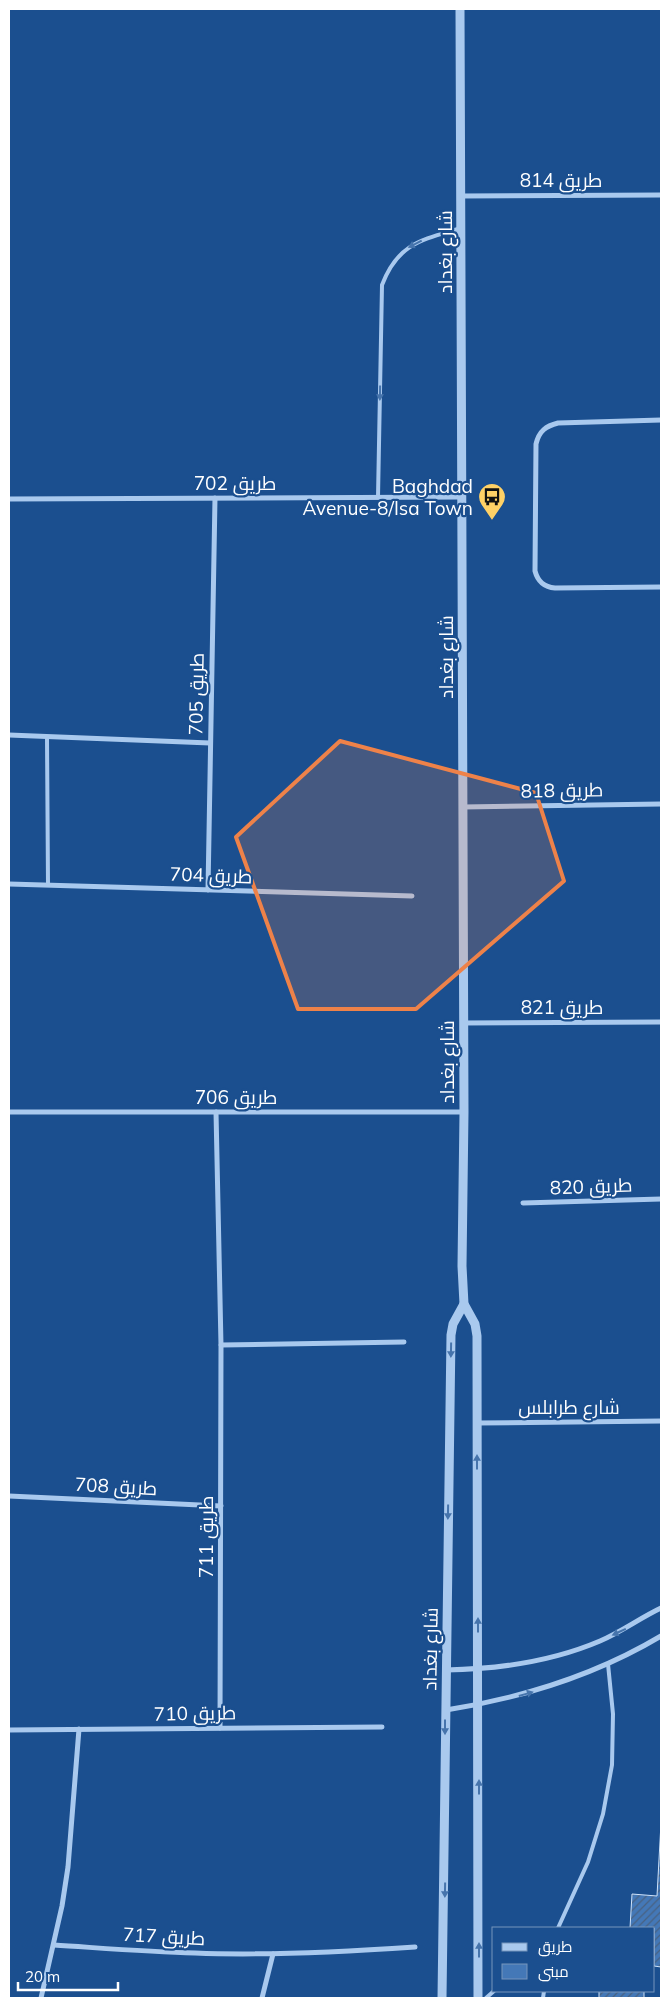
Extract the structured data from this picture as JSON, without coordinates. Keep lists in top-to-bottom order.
{
  "streets": {
    "street": [
      "طريق 814",
      "شارع بغداد",
      "طريق 702",
      "طريق 705",
      "طريق 818",
      "طريق 704",
      "طريق 821",
      "طريق 706",
      "طريق 820",
      "شارع طرابلس",
      "طريق 708",
      "طريق 711",
      "طريق 710",
      "طريق 717"
    ]
  },
  "crossings": [
    ["طريق 814", "شارع بغداد"],
    ["شارع بغداد", "طريق 702"],
    ["شارع بغداد", "طريق 818"],
    ["شارع بغداد", "طريق 821"],
    ["شارع بغداد", "طريق 706"],
    ["شارع بغداد", "شارع طرابلس"],
    ["طريق 702", "طريق 705"],
    ["طريق 705", "طريق 704"],
    ["طريق 706", "طريق 711"],
    ["طريق 708", "طريق 711"],
    ["طريق 711", "طريق 710"]
  ],
  "places": {
    "bus stop": ["Baghdad Avenue-8/Isa Town"]
  },
  "legend": ["طريق", "مبنى"],
  "scale_bar": "20 m"
}
